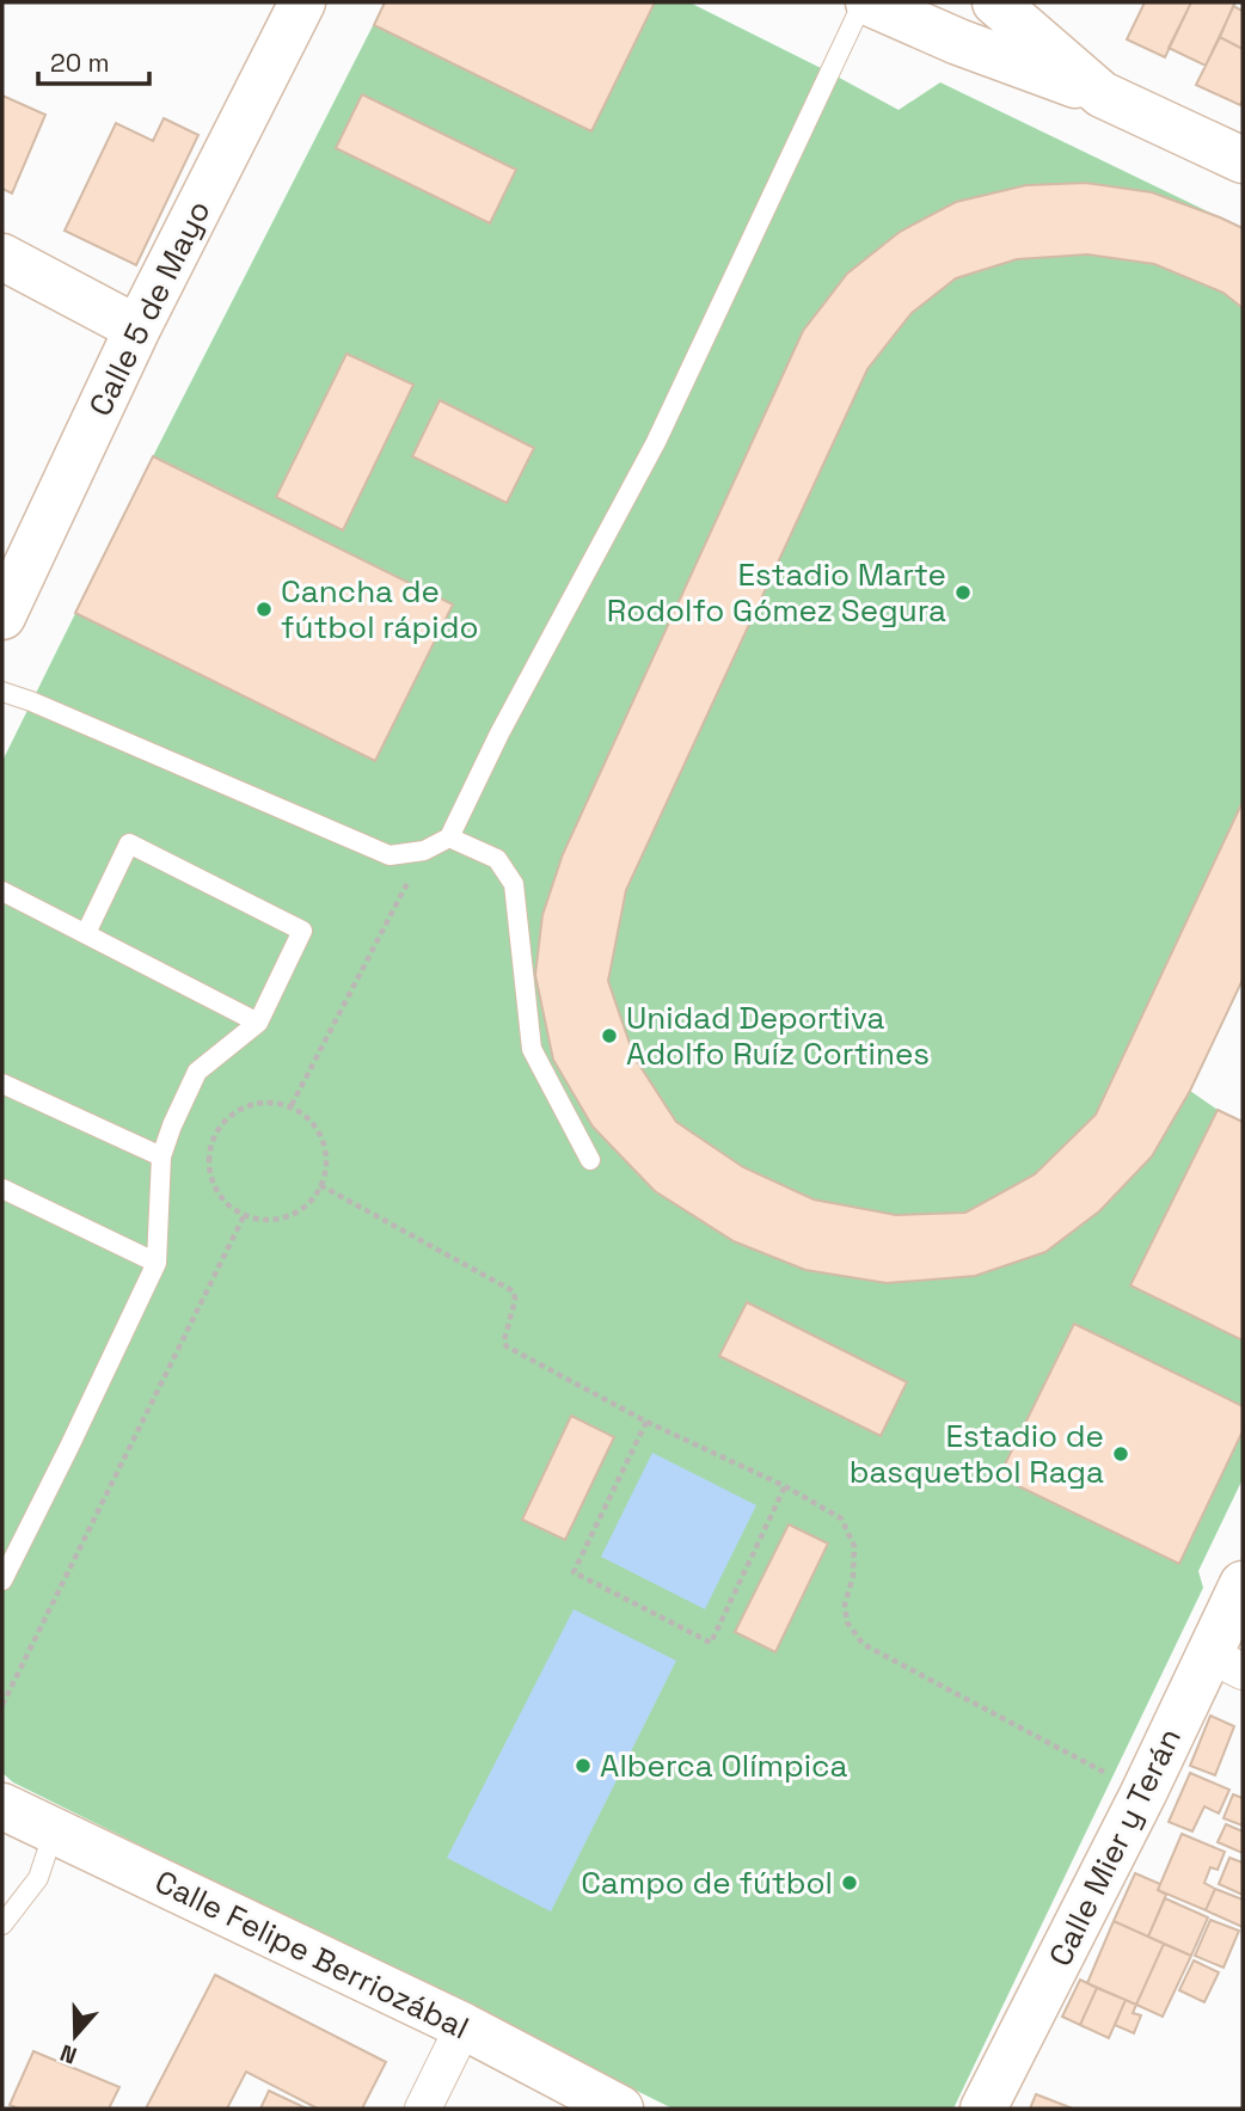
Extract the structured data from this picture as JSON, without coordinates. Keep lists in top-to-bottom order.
{
  "streets": {
    "main road": ["Calle 5 de Mayo", "Calle Mier y Terán", "Calle Felipe Berriozábal"]
  },
  "places": [
    "Estadio Marte Rodolfo Gómez Segura",
    "Cancha de fútbol rápido",
    "Unidad Deportiva Adolfo Ruíz Cortines",
    "Estadio de basquetbol Raga",
    "Alberca Olímpica",
    "Campo de fútbol"
  ],
  "scale_bar": "20 m",
  "north": "bottom"
}
